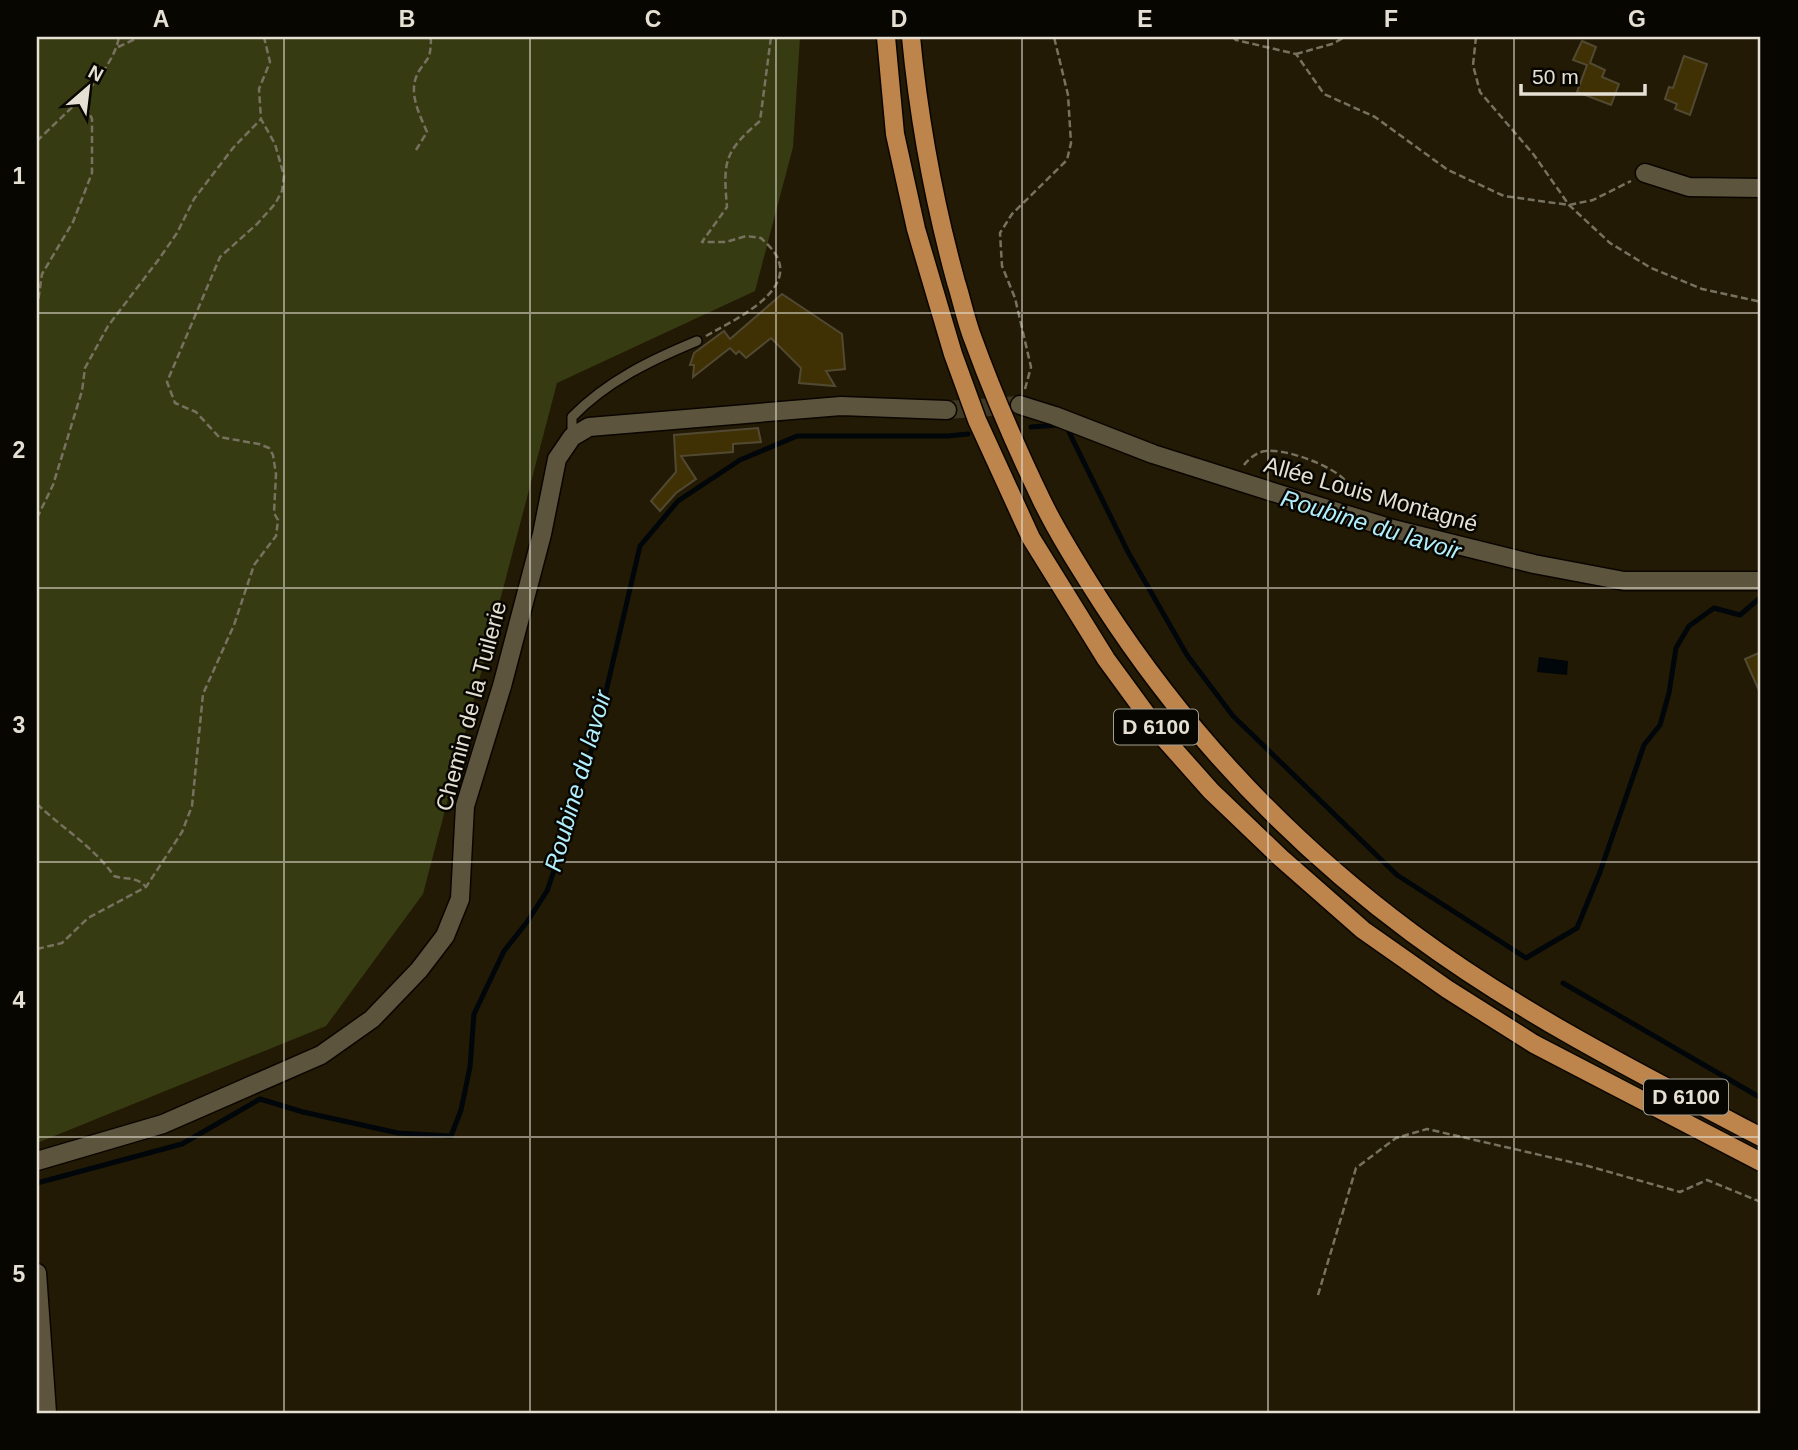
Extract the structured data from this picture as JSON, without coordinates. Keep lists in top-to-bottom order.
{
  "streets": {
    "main road": ["D 6100"],
    "street": ["Allée Louis Montagné", "Chemin de la Tuilerie"]
  },
  "water": ["Roubine du lavoir"],
  "scale_bar": "50 m",
  "north": "top right",
  "grid": {
    "columns": [
      "A",
      "B",
      "C",
      "D",
      "E",
      "F",
      "G"
    ],
    "rows": [
      "1",
      "2",
      "3",
      "4",
      "5"
    ]
  }
}
